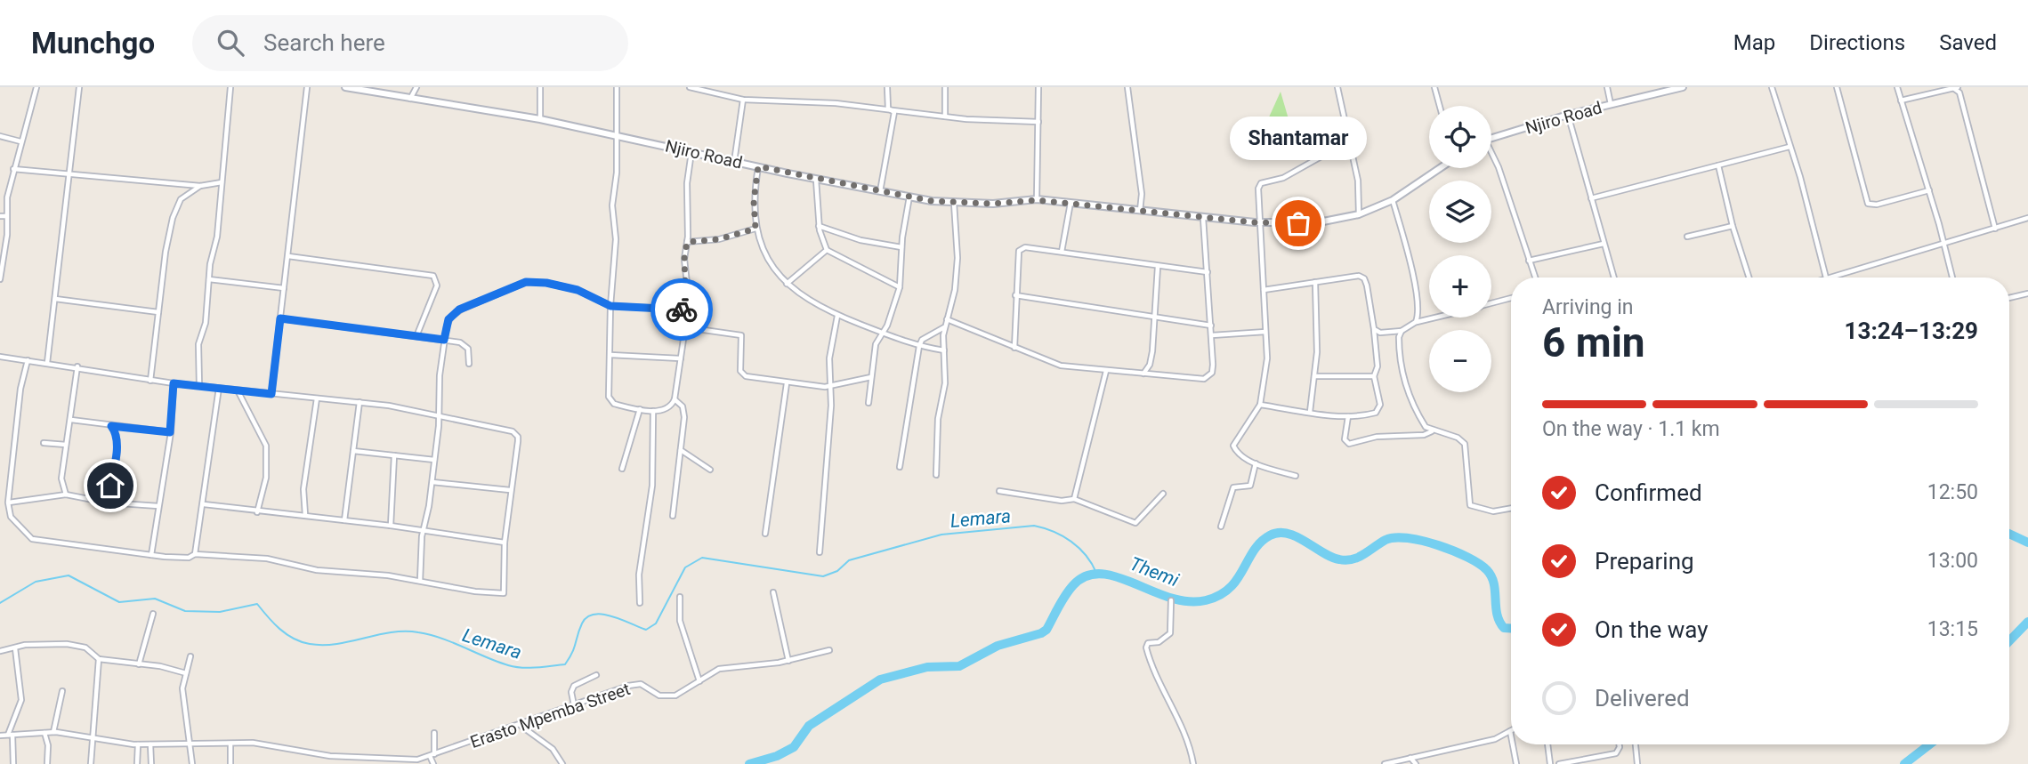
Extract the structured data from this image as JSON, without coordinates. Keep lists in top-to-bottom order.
{
  "streets": {
    "street": ["Njiro Road", "Erasto Mpemba Street"]
  },
  "water": ["Lemara", "Themi"],
  "places": ["Shantamar"],
  "page": {
    "header": "Munchgo",
    "search": "Search here",
    "nav": ["Map", "Directions", "Saved"],
    "map_buttons": ["+", "−"],
    "bubble": "Shantamar",
    "heading": ["6 min", "Arriving in", "13:24–13:29"],
    "bar": "On the way · 1.1 km",
    "list": [
      ["Confirmed", "12:50"],
      ["Preparing", "13:00"],
      ["On the way", "13:15"],
      "Delivered"
    ]
  }
}
